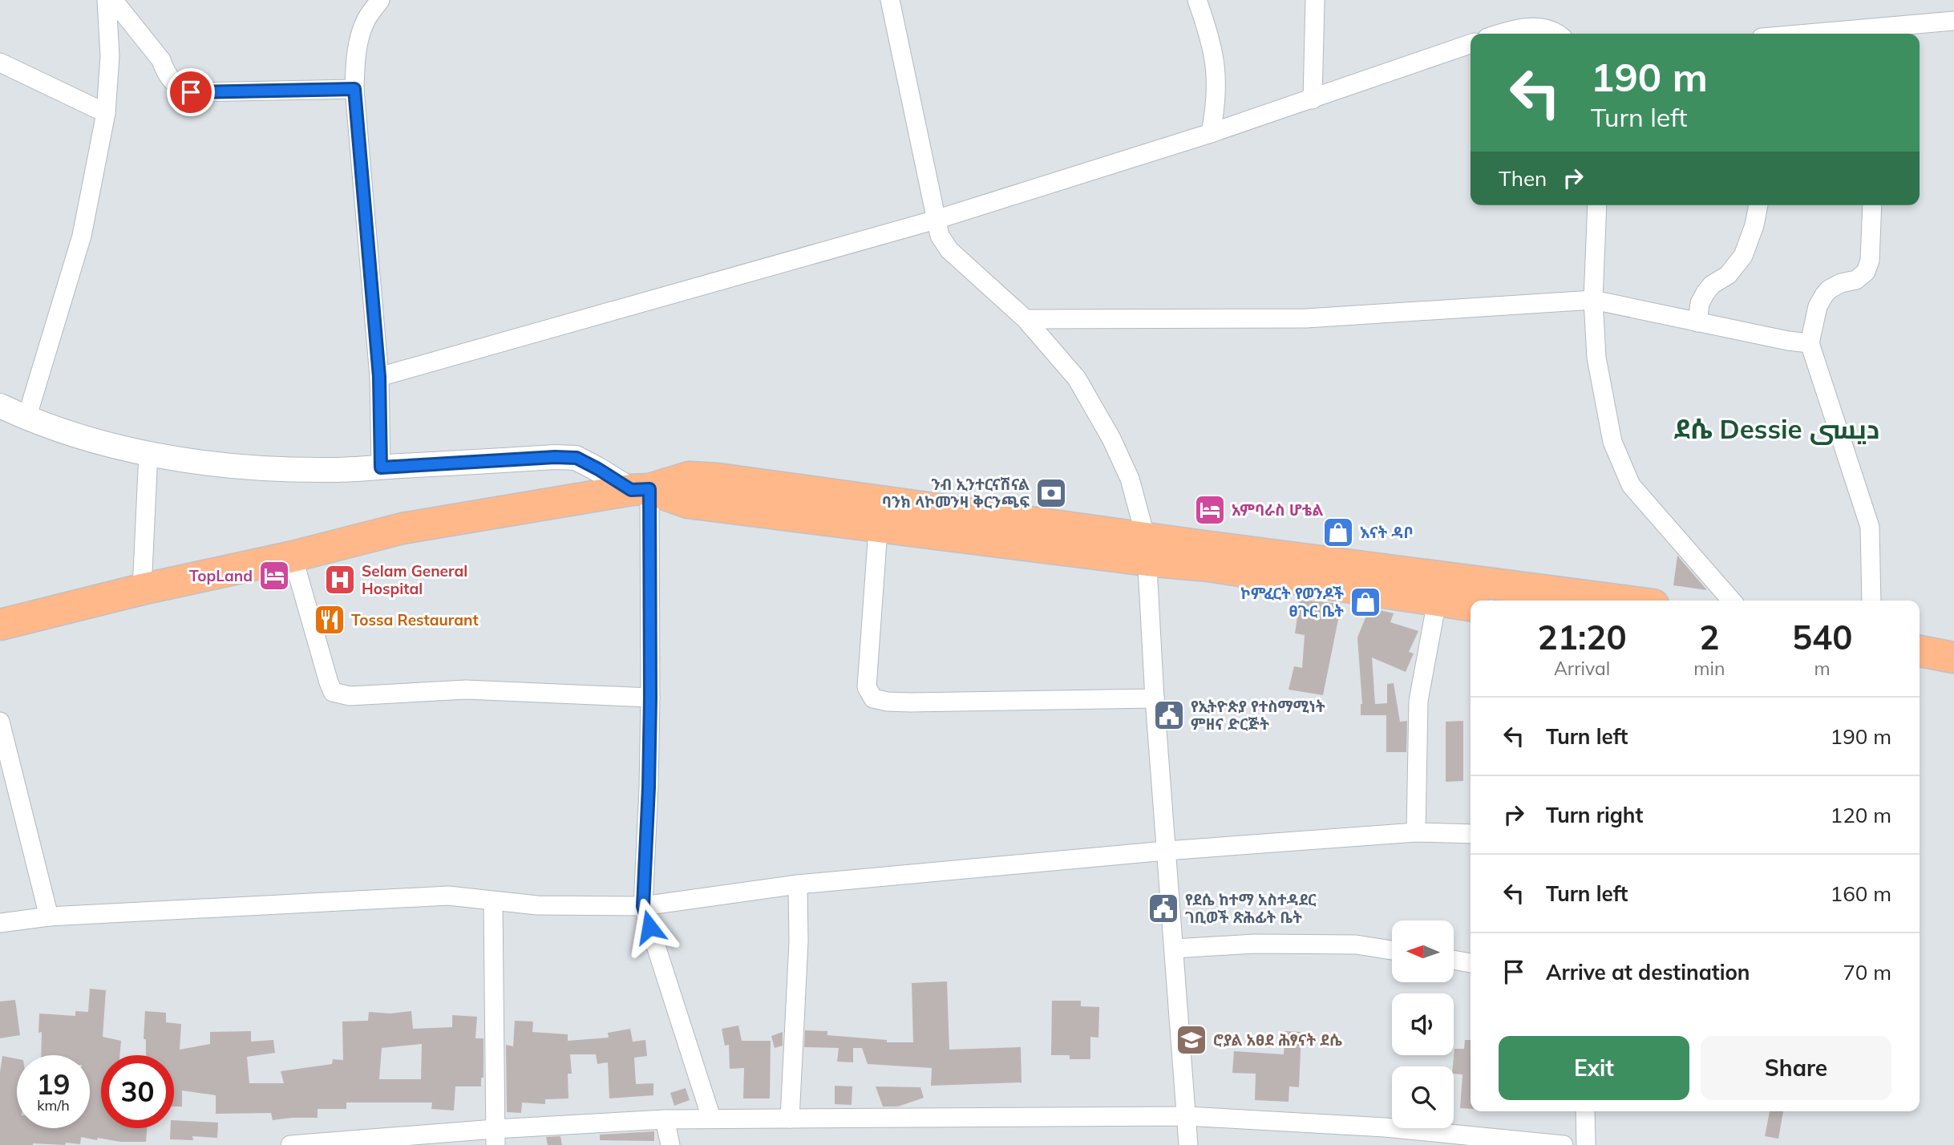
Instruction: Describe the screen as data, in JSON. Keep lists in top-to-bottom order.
{
  "districts": ["ደሴ Dessie ديسى"],
  "places": {
    "bank": ["ንብ ኢንተርናሽናል ባንክ ላኮመንዛ ቅርንጫፍ"],
    "hotel": ["አምባራስ ሆቴል", "TopLand"],
    "shop": ["እናት ዳቦ", "ኮምፈርት የወንዶች ፀጉር ቤት"],
    "hospital": ["Selam General Hospital"],
    "restaurant": ["Tossa Restaurant"],
    "public building": ["የኢትዮጵያ የተስማሚነት ምዘና ድርጅት", "የደሴ ከተማ አስተዳደር ገቢወች ጽሕፊት ቤት"],
    "school or university": ["ሮያል አፀደ ሕፃናት ደሴ"]
  },
  "north": "left",
  "page": {
    "turn": ["190 m", "Turn left"],
    "then": "Then",
    "eta": [
      "21:20",
      "Arrival",
      "2",
      "min",
      "540",
      "m"
    ],
    "list": [
      {
        "name": "Turn left",
        "value": "190 m"
      },
      {
        "name": "Turn right",
        "value": "120 m"
      },
      {
        "name": "Turn left",
        "value": "160 m"
      },
      {
        "name": "Arrive at destination",
        "value": "70 m"
      }
    ],
    "buttons": ["Exit", "Share"],
    "speed": "19 km/h",
    "limit": "30"
  }
}
